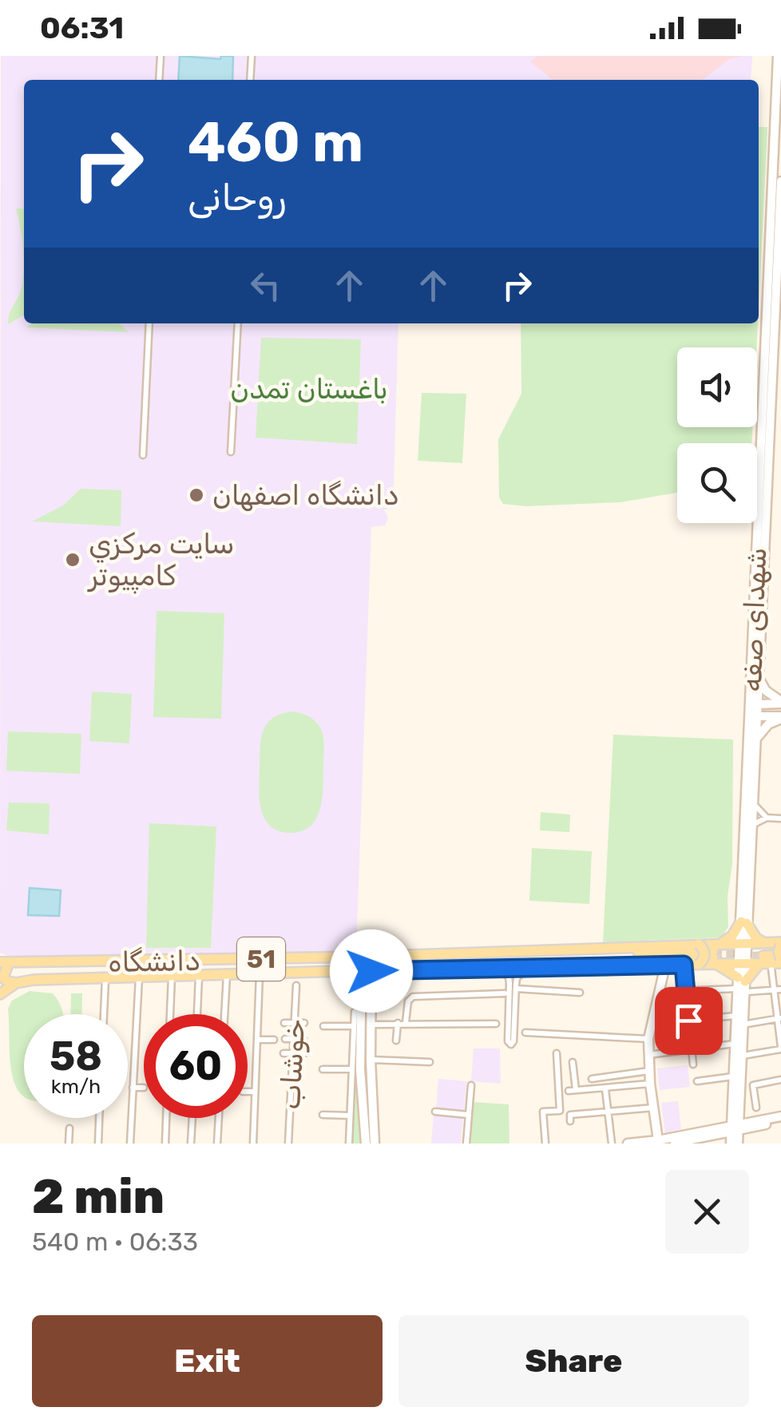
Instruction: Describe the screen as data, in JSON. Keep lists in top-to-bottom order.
{
  "streets": {
    "main road": ["شهدای صفه", "51", "دانشگاه"],
    "street": ["خوشاب"]
  },
  "crossings": [
    ["شهدای صفه", "دانشگاه"],
    ["51", "دانشگاه"]
  ],
  "parks": ["باغستان تمدن"],
  "places": ["دانشگاه اصفهان", "سايت مرکزي کامپيوتر"],
  "page": {
    "status": "06:31",
    "turn": ["460 m", "روحانی"],
    "speed": "58 km/h",
    "limit": "60",
    "heading": ["2 min", "540 m · 06:33"],
    "buttons": ["Exit", "Share"]
  }
}
